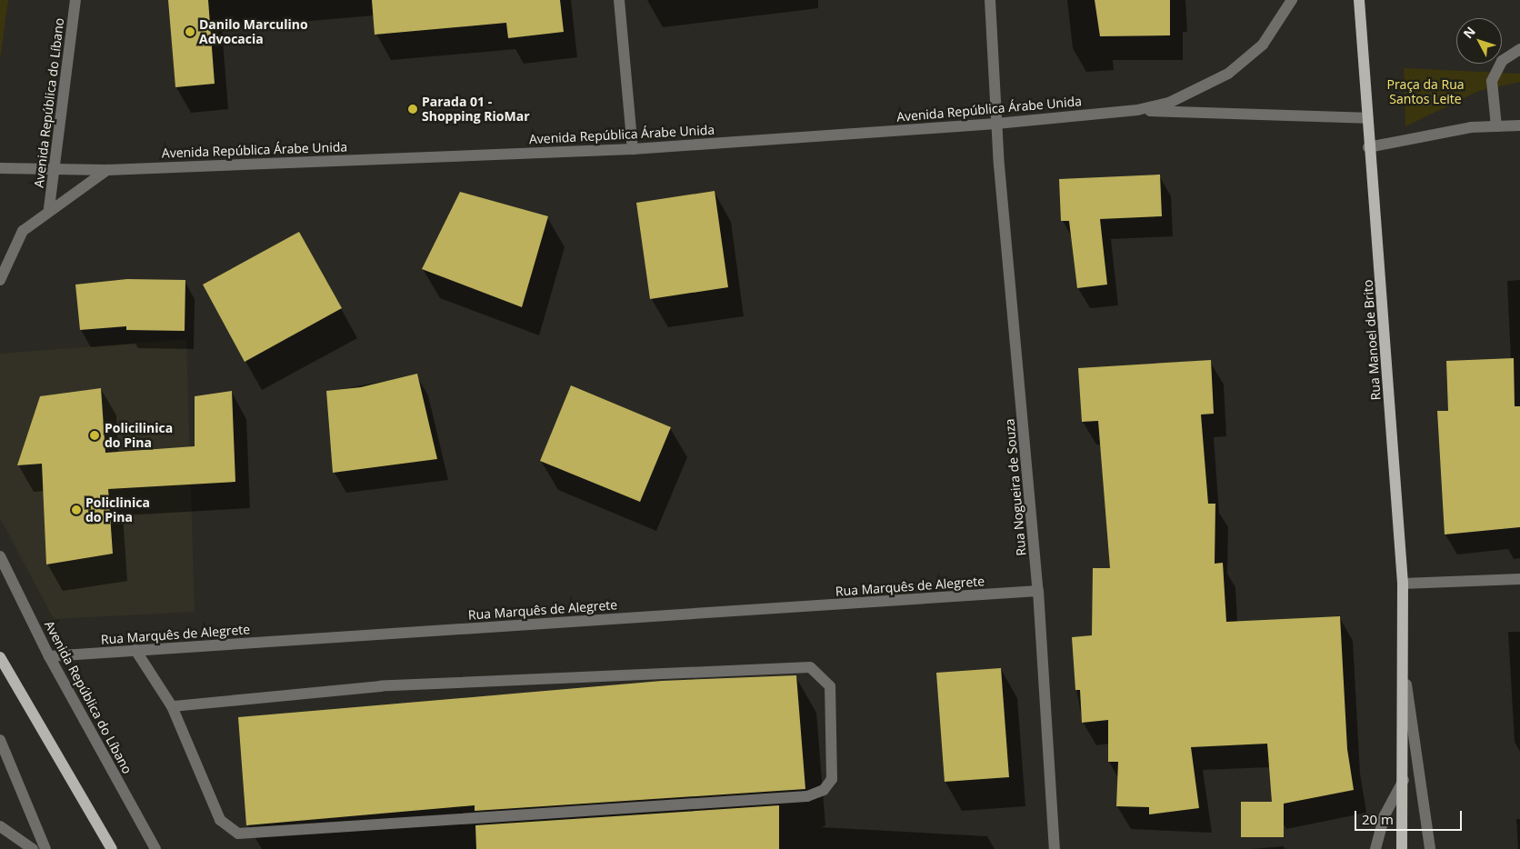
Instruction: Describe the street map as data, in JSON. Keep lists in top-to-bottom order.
{
  "streets": {
    "main road": ["Rua Manoel de Brito"],
    "street": [
      "Avenida República do Líbano",
      "Avenida República Árabe Unida",
      "Rua Nogueira de Souza",
      "Rua Marquês de Alegrete"
    ]
  },
  "crossings": [
    ["Avenida República do Líbano", "Avenida República Árabe Unida"],
    ["Avenida República do Líbano", "Rua Marquês de Alegrete"],
    ["Avenida República Árabe Unida", "Rua Manoel de Brito"],
    ["Avenida República Árabe Unida", "Rua Nogueira de Souza"],
    ["Rua Nogueira de Souza", "Rua Marquês de Alegrete"]
  ],
  "parks": ["Praça da Rua Santos Leite"],
  "places": [
    "Danilo Marculino Advocacia",
    "Parada 01 - Shopping RioMar",
    "Policilinica do Pina",
    "Policlinica do Pina"
  ],
  "scale_bar": "20 m",
  "north": "top left"
}
